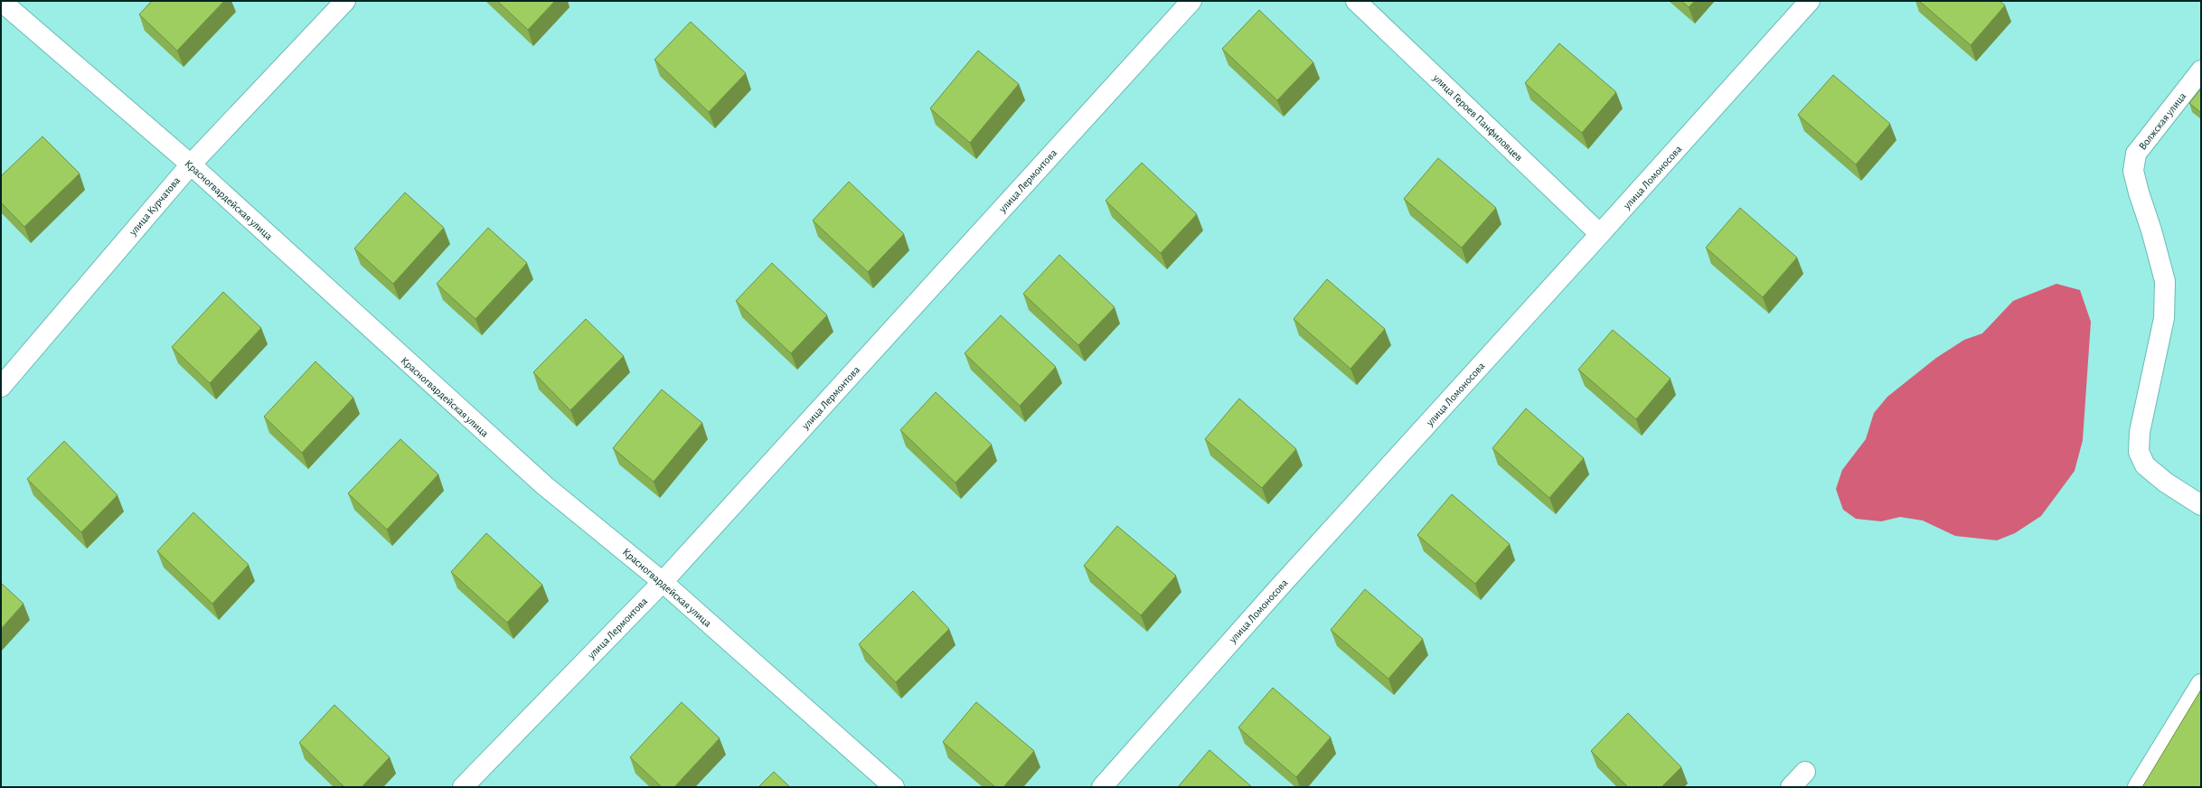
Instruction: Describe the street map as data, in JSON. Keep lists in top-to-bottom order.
{
  "streets": {
    "street": [
      "улица Героев Панфиловцев",
      "Волжская улица",
      "улица Ломоносова",
      "улица Лермонтова",
      "Красногвардейская улица",
      "улица Курчатова"
    ]
  },
  "crossings": [
    ["улица Героев Панфиловцев", "улица Ломоносова"],
    ["улица Лермонтова", "Красногвардейская улица"],
    ["Красногвардейская улица", "улица Курчатова"]
  ]
}
